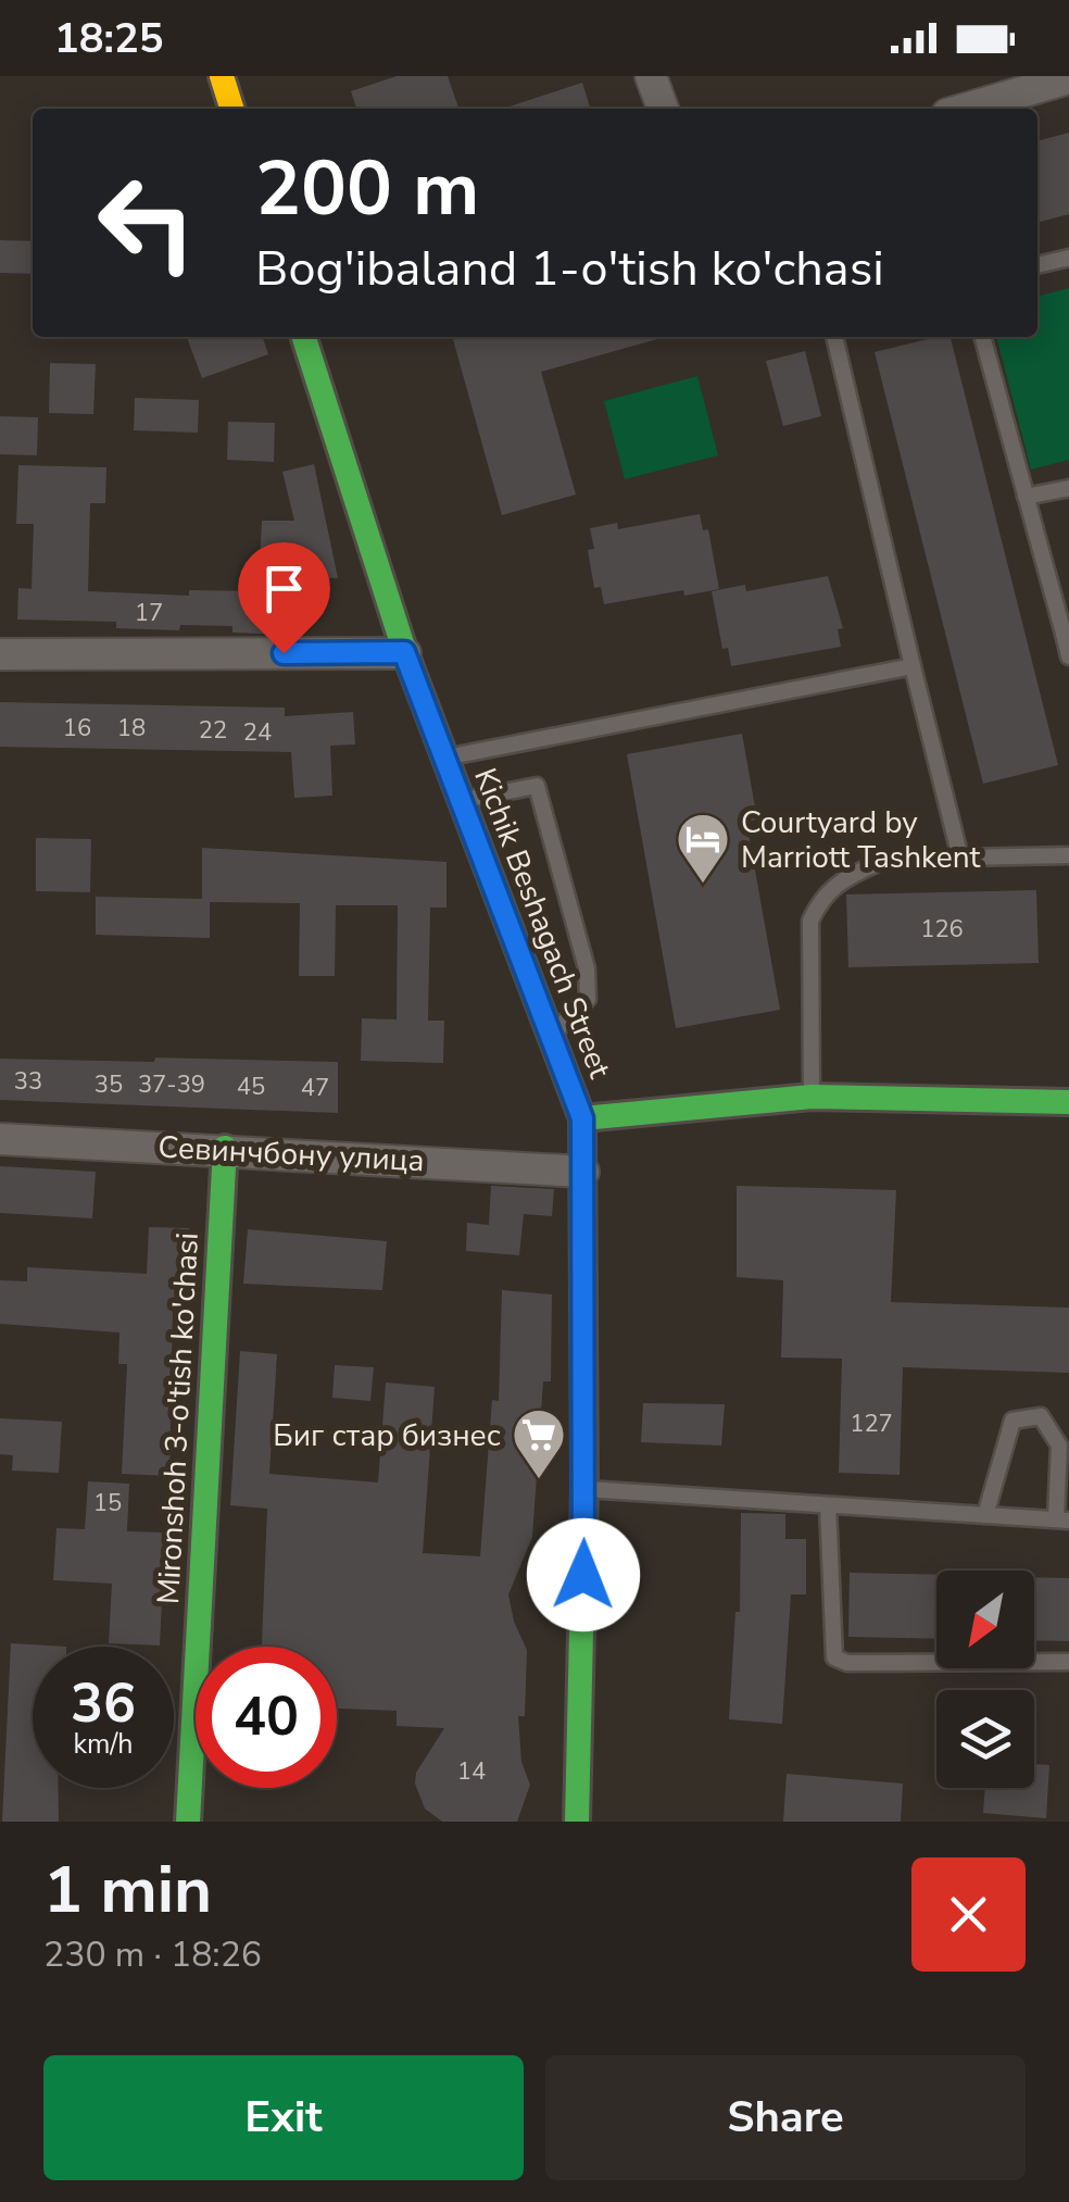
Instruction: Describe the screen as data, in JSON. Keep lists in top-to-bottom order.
{
  "streets": {
    "street": ["Kichik Beshagach Street", "Севинчбону улица", "Mironshoh 3-o'tish ko'chasi"]
  },
  "crossings": [
    ["Kichik Beshagach Street", "Севинчбону улица"],
    ["Севинчбону улица", "Mironshoh 3-o'tish ko'chasi"]
  ],
  "places": {
    "hotel": ["Courtyard by Marriott Tashkent"],
    "supermarket": ["Биг стар бизнес"]
  },
  "house_numbers": [
    "17",
    "16",
    "18",
    "22",
    "24",
    "126",
    "33",
    "35",
    "37-39",
    "45",
    "47",
    "127",
    "15",
    "14"
  ],
  "north": "bottom left",
  "page": {
    "status": "18:25",
    "turn": ["200 m", "Bog'ibaland 1-o'tish ko'chasi"],
    "speed": "36 km/h",
    "limit": "40",
    "heading": ["1 min", "230 m · 18:26"],
    "buttons": ["Exit", "Share"]
  }
}
